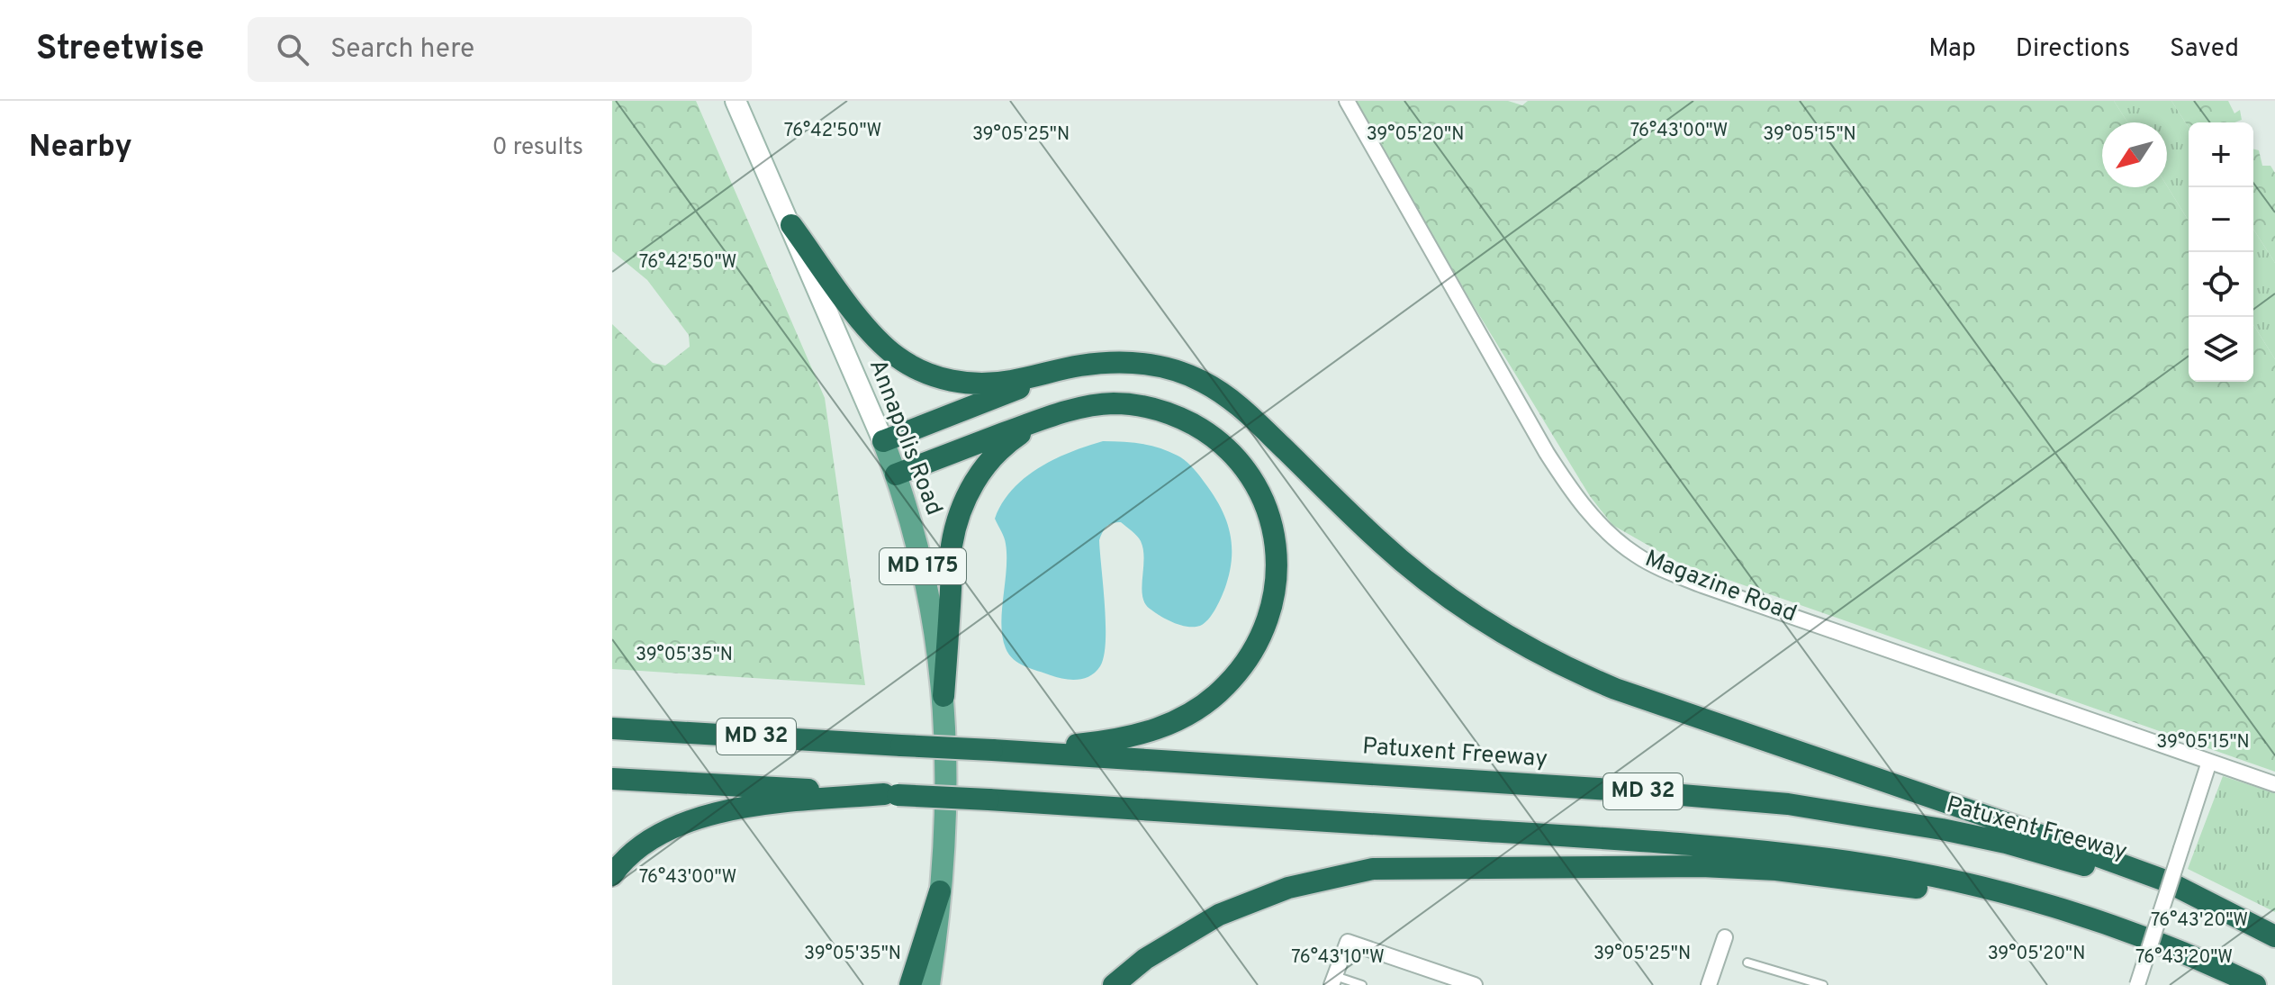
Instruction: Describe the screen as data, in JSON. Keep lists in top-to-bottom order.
{
  "streets": {
    "highway": ["MD 32", "Patuxent Freeway"],
    "main road": ["Annapolis Road", "MD 175"],
    "street": ["Magazine Road"]
  },
  "north": "bottom left",
  "page": {
    "header": "Streetwise",
    "search": "Search here",
    "nav": ["Map", "Directions", "Saved"],
    "heading": ["Nearby", "0 results"],
    "map_buttons": ["+", "−"]
  },
  "coordinates": [
    "76°42'50\"W",
    "76°43'00\"W",
    "39°05'25\"N",
    "39°05'20\"N",
    "39°05'15\"N",
    "39°05'35\"N",
    "76°43'20\"W",
    "76°43'10\"W"
  ]
}
